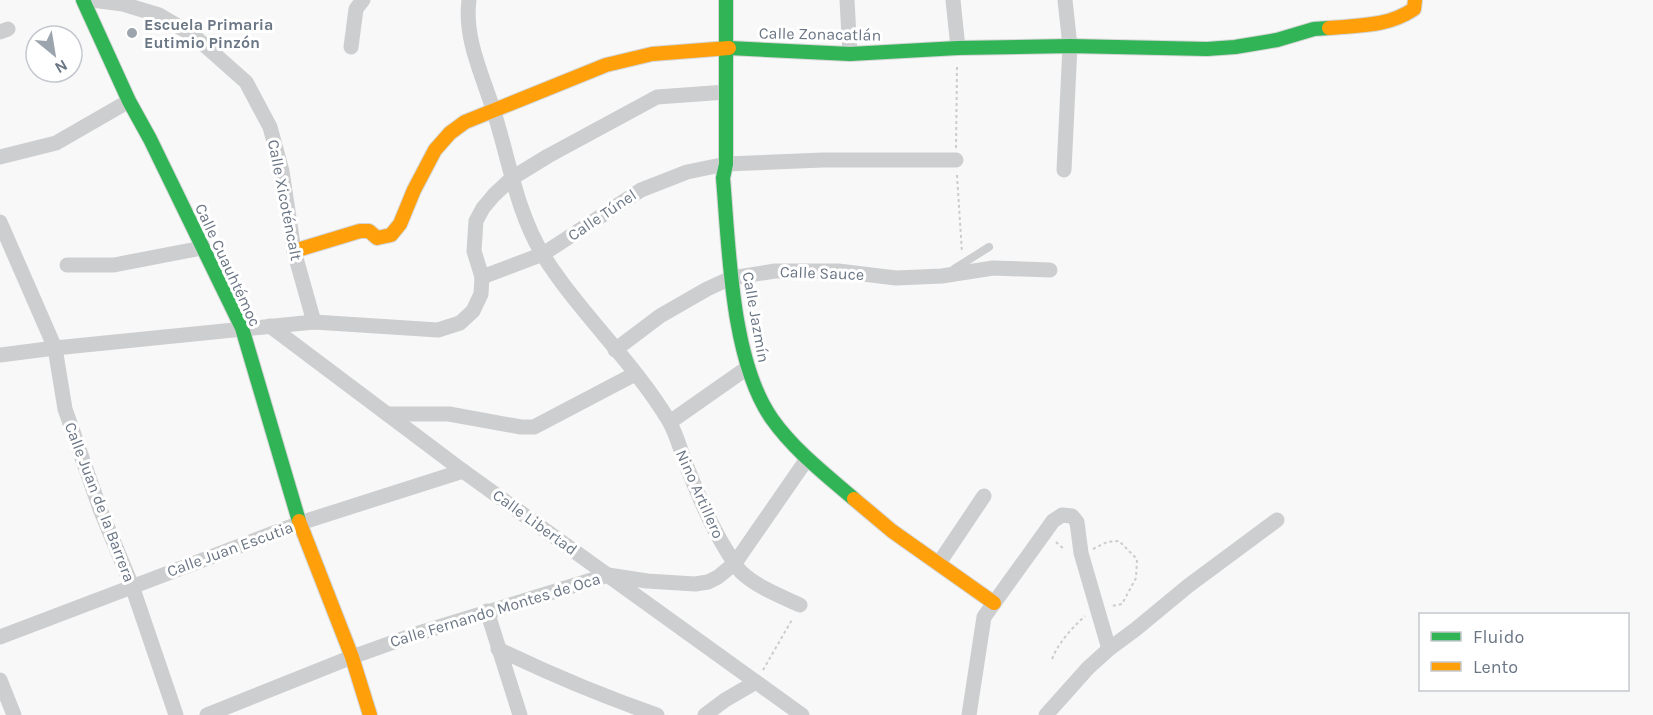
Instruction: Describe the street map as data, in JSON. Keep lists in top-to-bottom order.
{
  "streets": {
    "street": [
      "Calle Zonacatlán",
      "Calle Xicoténcalt",
      "Calle Túnel",
      "Calle Cuauhtémoc",
      "Calle Sauce",
      "Calle Jazmín",
      "Nino Artillero",
      "Calle Juan de la Barrera",
      "Calle Libertad",
      "Calle Juan Escutia",
      "Calle Fernando Montes de Oca"
    ]
  },
  "crossings": [
    ["Calle Zonacatlán", "Calle Xicoténcalt"],
    ["Calle Zonacatlán", "Calle Jazmín"],
    ["Calle Zonacatlán", "Nino Artillero"],
    ["Calle Túnel", "Calle Jazmín"],
    ["Calle Túnel", "Nino Artillero"],
    ["Calle Cuauhtémoc", "Calle Juan Escutia"],
    ["Calle Cuauhtémoc", "Calle Fernando Montes de Oca"],
    ["Calle Sauce", "Calle Jazmín"],
    ["Calle Sauce", "Nino Artillero"],
    ["Calle Jazmín", "Calle Fernando Montes de Oca"],
    ["Nino Artillero", "Calle Fernando Montes de Oca"],
    ["Calle Juan de la Barrera", "Calle Juan Escutia"],
    ["Calle Libertad", "Calle Juan Escutia"],
    ["Calle Libertad", "Calle Fernando Montes de Oca"]
  ],
  "places": ["Escuela Primaria Eutimio Pinzón"],
  "legend": ["Fluido", "Lento"],
  "north": "bottom right"
}
